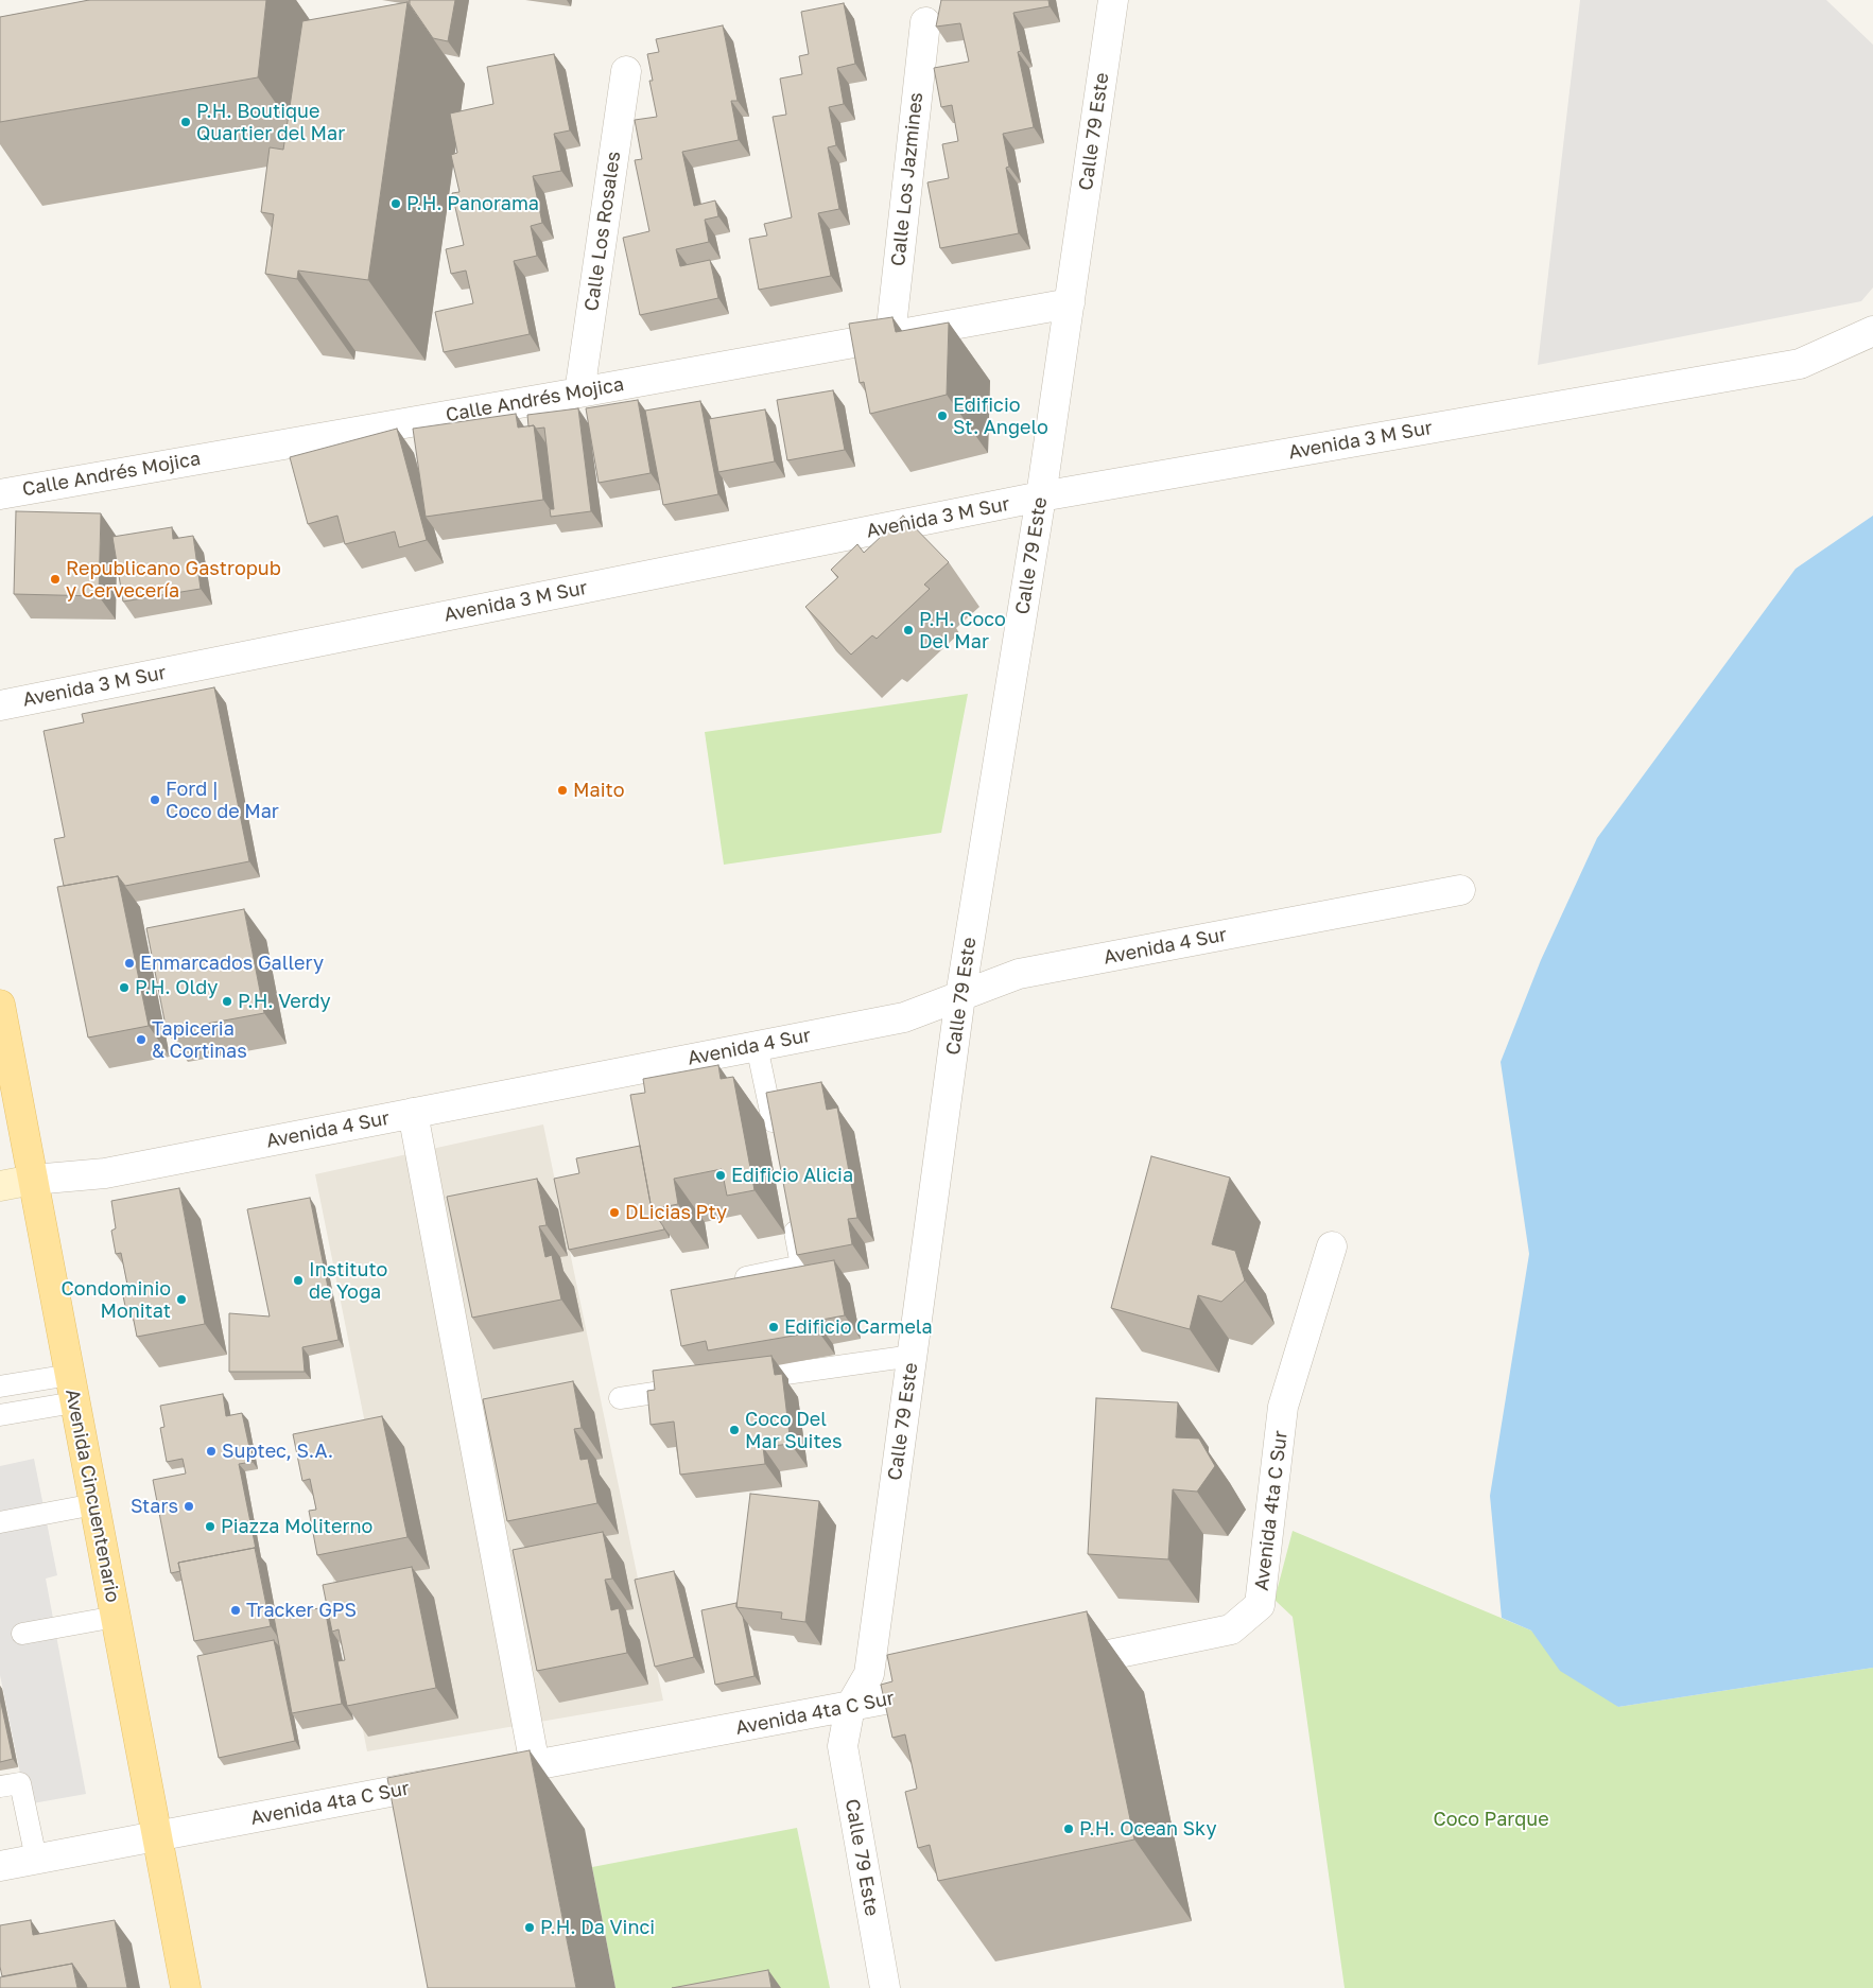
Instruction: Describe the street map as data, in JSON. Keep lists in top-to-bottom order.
{
  "streets": {
    "main road": ["Avenida Cincuentenario"],
    "street": [
      "Calle 79 Este",
      "Calle Los Jazmines",
      "Calle Los Rosales",
      "Calle Andrés Mojica",
      "Avenida 3 M Sur",
      "Avenida 4 Sur",
      "Avenida 4ta C Sur"
    ]
  },
  "crossings": [
    ["Calle 79 Este", "Calle Andrés Mojica"],
    ["Calle 79 Este", "Avenida 3 M Sur"],
    ["Calle 79 Este", "Avenida 4 Sur"],
    ["Calle 79 Este", "Avenida 4ta C Sur"],
    ["Calle Los Jazmines", "Calle Andrés Mojica"],
    ["Calle Los Rosales", "Calle Andrés Mojica"],
    ["Avenida 4 Sur", "Avenida Cincuentenario"],
    ["Avenida Cincuentenario", "Avenida 4ta C Sur"]
  ],
  "parks": ["Coco Parque"],
  "places": [
    "P.H. Boutique Quartier del Mar",
    "P.H. Panorama",
    "Edificio St. Angelo",
    "Republicano Gastropub y Cervecería",
    "P.H. Coco Del Mar",
    "Maito",
    "Ford | Coco de Mar",
    "Enmarcados Gallery",
    "P.H. Oldy",
    "P.H. Verdy",
    "Tapiceria & Cortinas",
    "Edificio Alicia",
    "DLicias Pty",
    "Instituto de Yoga",
    "Condominio Monitat",
    "Edificio Carmela",
    "Coco Del Mar Suites",
    "Suptec, S.A.",
    "Stars",
    "Piazza Moliterno",
    "Tracker GPS",
    "P.H. Ocean Sky",
    "P.H. Da Vinci"
  ]
}
